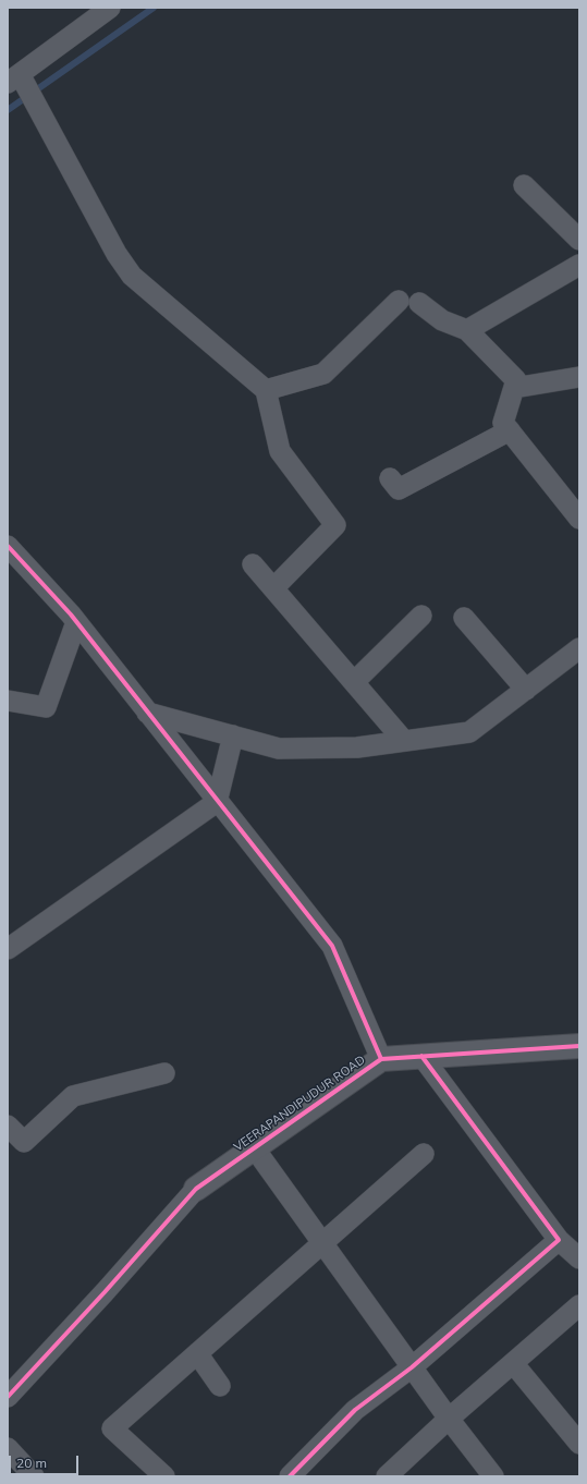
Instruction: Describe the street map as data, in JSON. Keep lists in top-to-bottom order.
{
  "streets": {
    "street": ["VEERAPANDIPUDUR ROAD"]
  },
  "scale_bar": "20 m"
}
